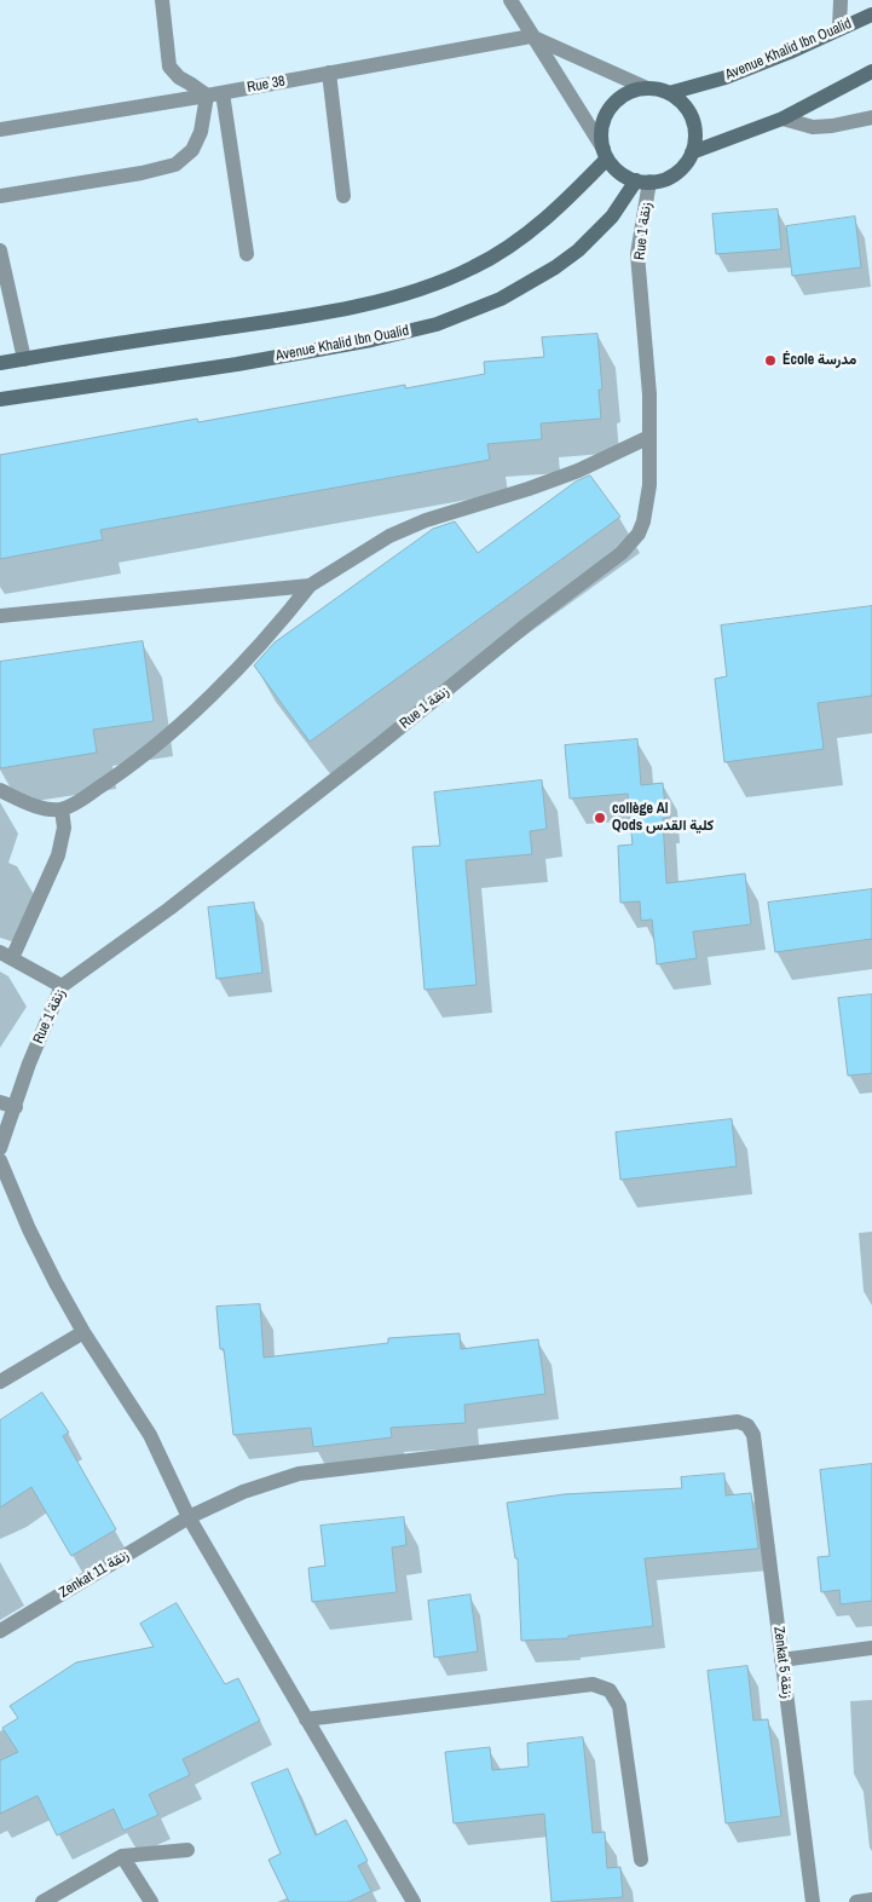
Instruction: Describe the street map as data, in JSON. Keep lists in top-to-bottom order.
{
  "streets": {
    "main road": ["Avenue Khalid Ibn Oualid"],
    "street": [
      "Rue 38",
      "Rue 1 زنقة",
      "Zenkat 11 زنقة",
      "Zenkat 5 زنقة"
    ]
  },
  "crossings": [
    ["Avenue Khalid Ibn Oualid", "Rue 1 زنقة"],
    ["Zenkat 11 زنقة", "Zenkat 5 زنقة"]
  ],
  "places": ["École مدرسة", "collège Al Qods كلية القدس"]
}
